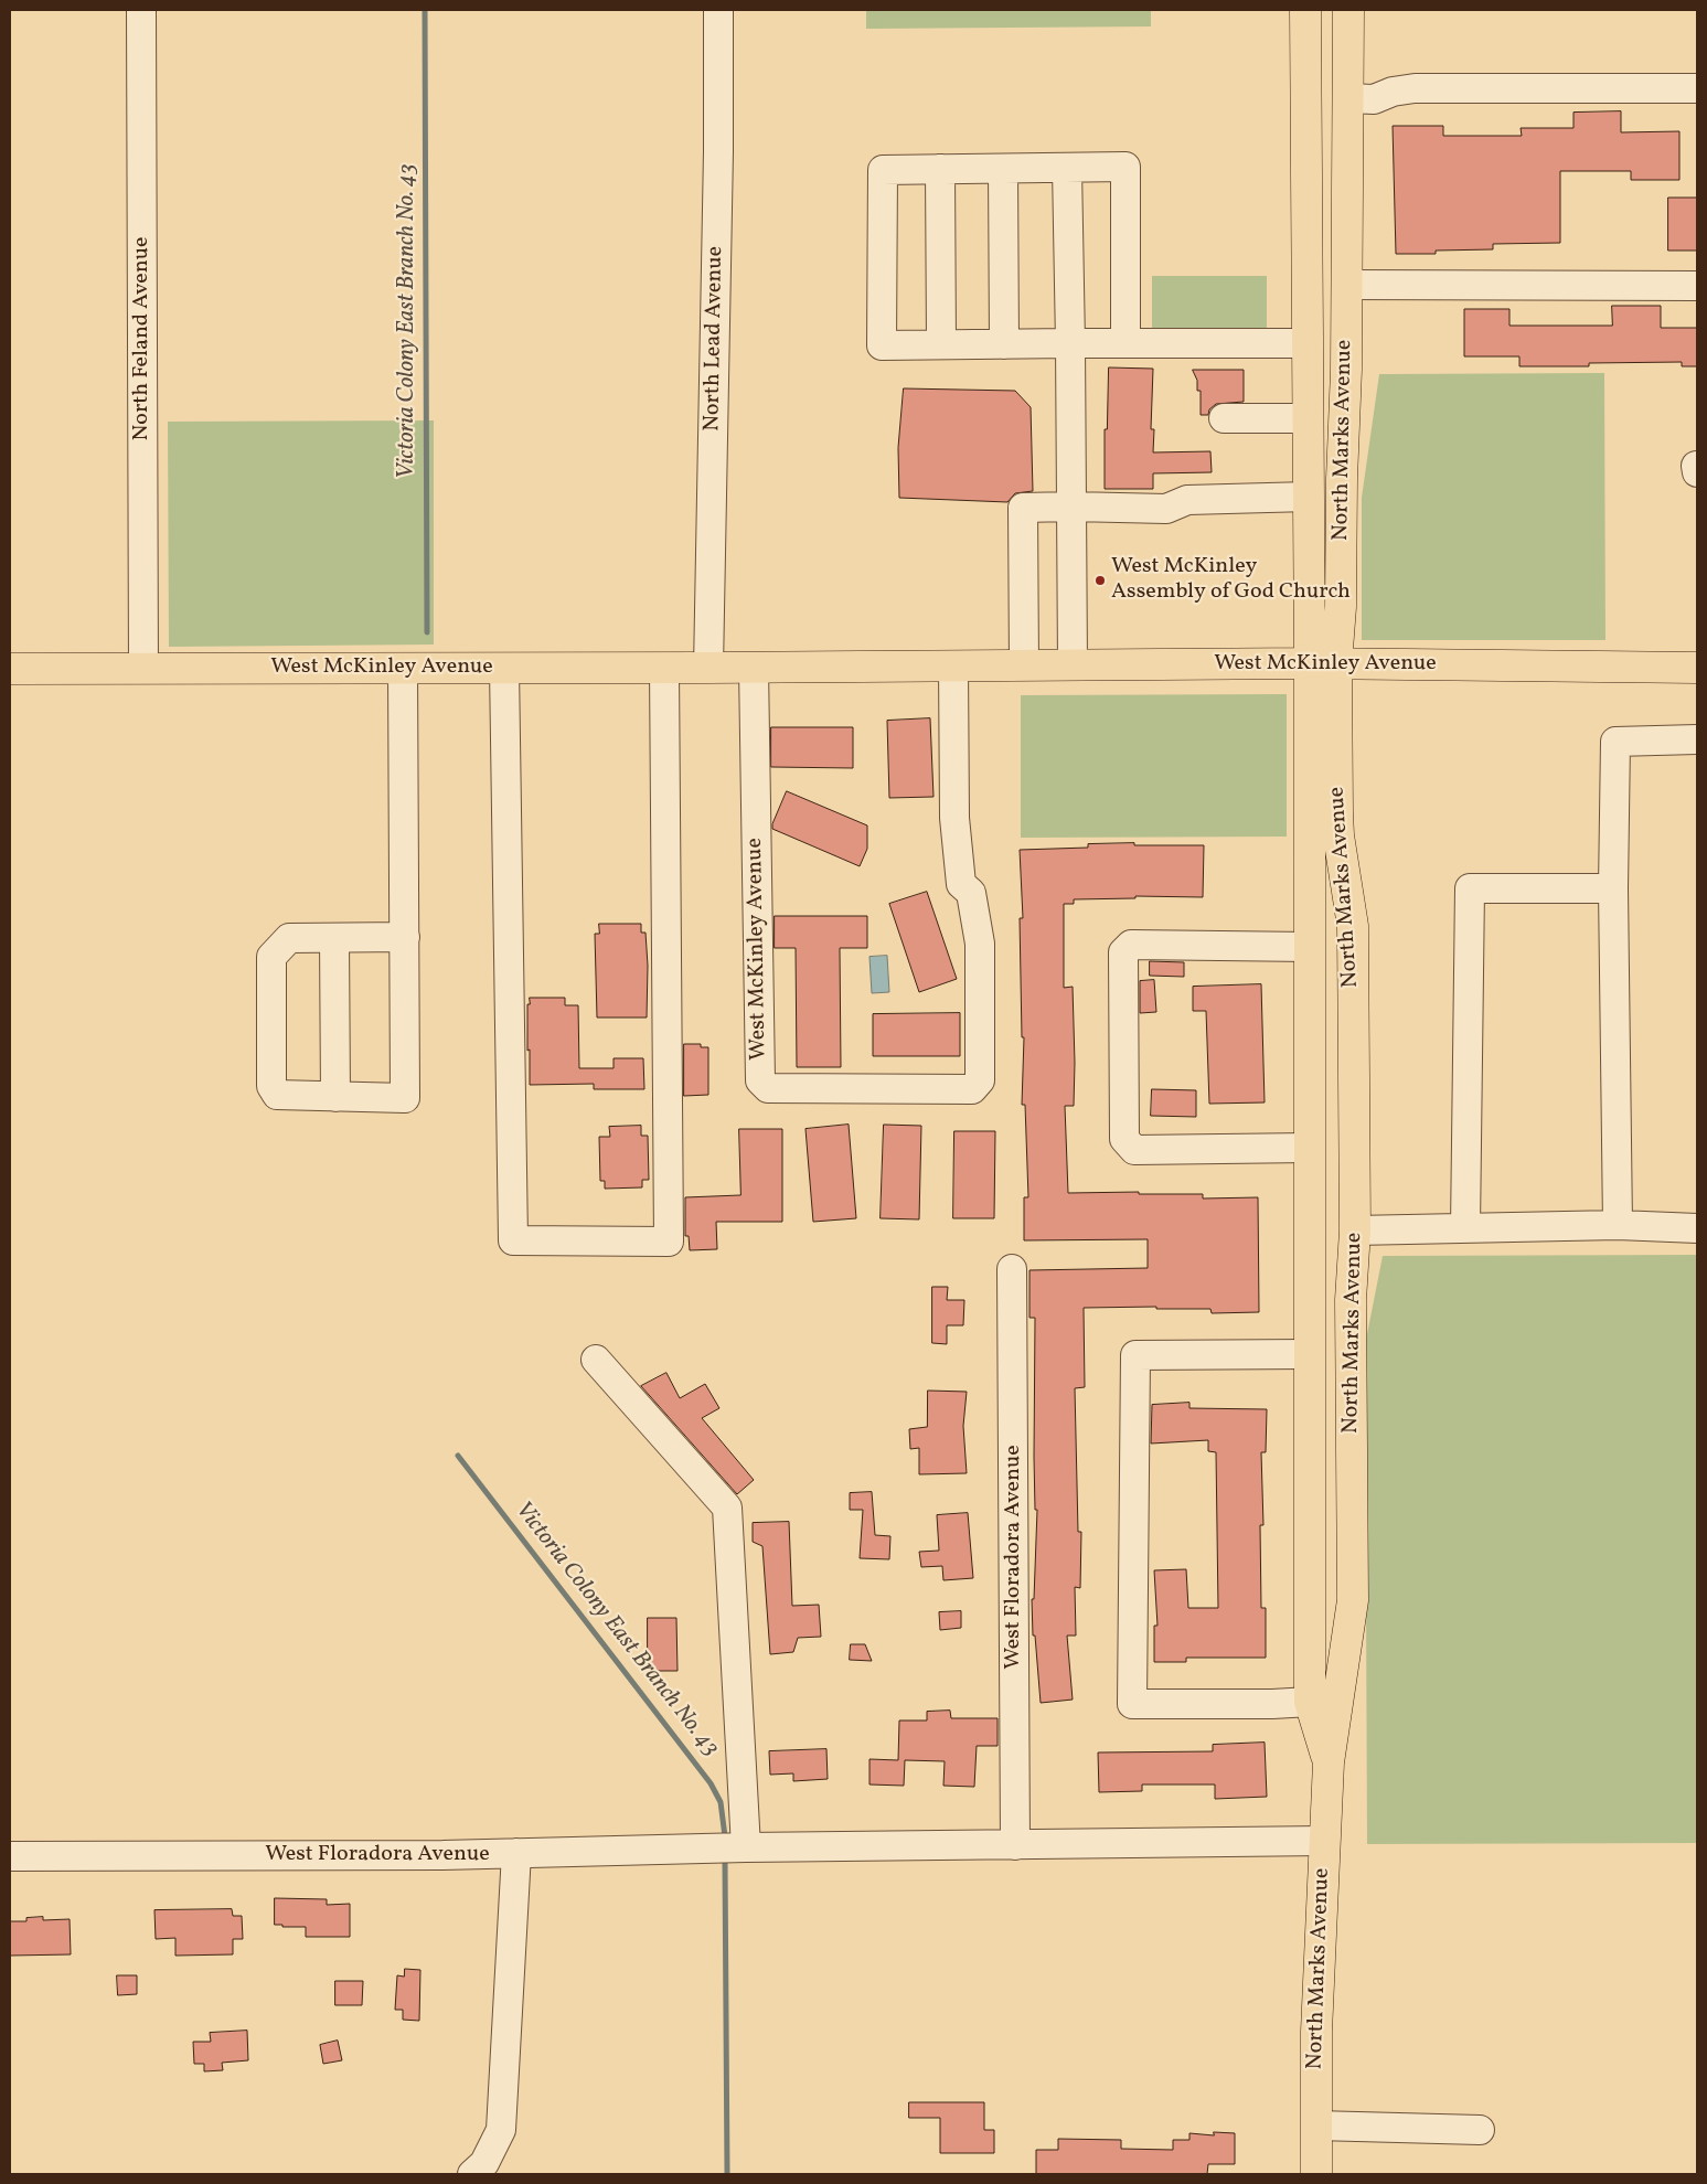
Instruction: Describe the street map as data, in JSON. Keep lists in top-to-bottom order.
{
  "streets": {
    "main road": ["North Marks Avenue", "West McKinley Avenue"],
    "street": ["North Feland Avenue", "North Lead Avenue", "West Floradora Avenue"]
  },
  "crossings": [
    ["North Feland Avenue", "West McKinley Avenue"],
    ["North Lead Avenue", "West McKinley Avenue"],
    ["North Marks Avenue", "West McKinley Avenue"],
    ["North Marks Avenue", "West Floradora Avenue"]
  ],
  "water": ["Victoria Colony East Branch No. 43"],
  "places": ["West McKinley Assembly of God Church"]
}
